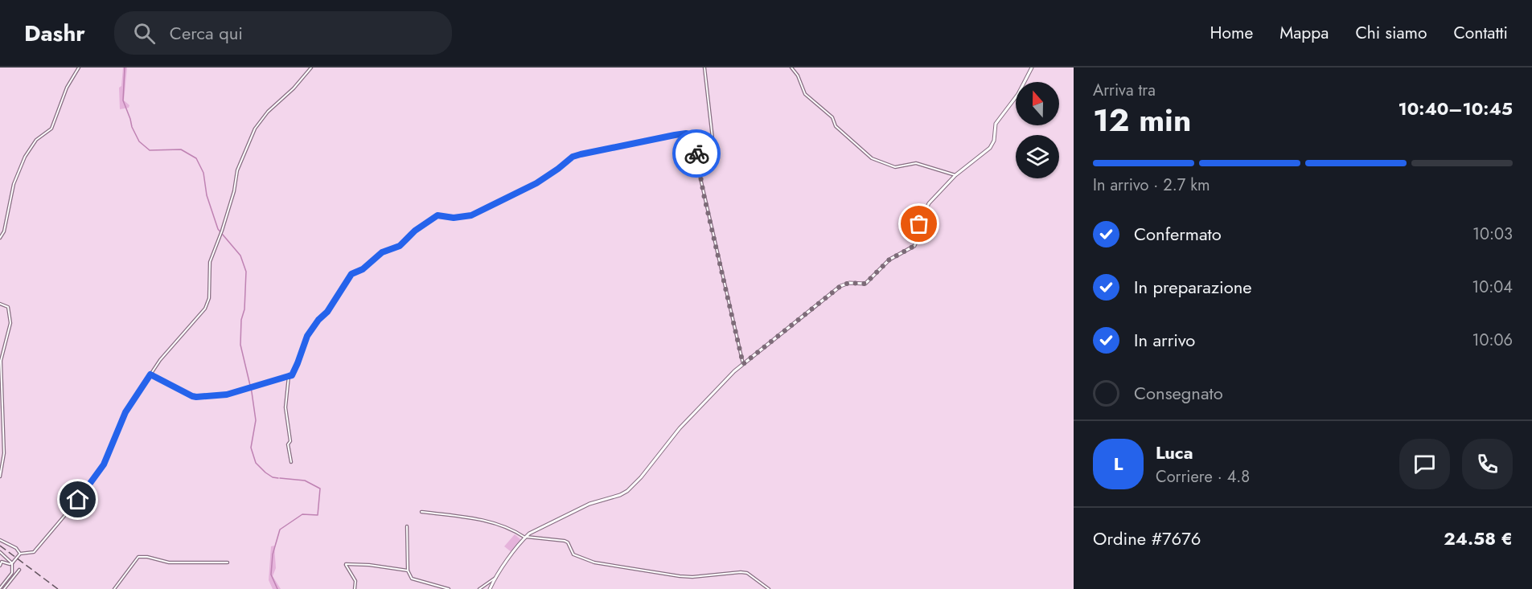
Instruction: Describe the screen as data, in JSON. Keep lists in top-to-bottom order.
{
  "north": "top",
  "page": {
    "header": "Dashr",
    "search": "Cerca qui",
    "nav": [
      "Home",
      "Mappa",
      "Chi siamo",
      "Contatti"
    ],
    "heading": ["12 min", "Arriva tra", "10:40–10:45"],
    "panel": [
      "Luca",
      "Corriere · 4.8",
      "Ordine #7676",
      "24.58 €"
    ],
    "bar": "In arrivo · 2.7 km",
    "list": [
      ["Confermato", "10:03"],
      ["In preparazione", "10:04"],
      ["In arrivo", "10:06"],
      "Consegnato"
    ],
    "round": "L"
  }
}
